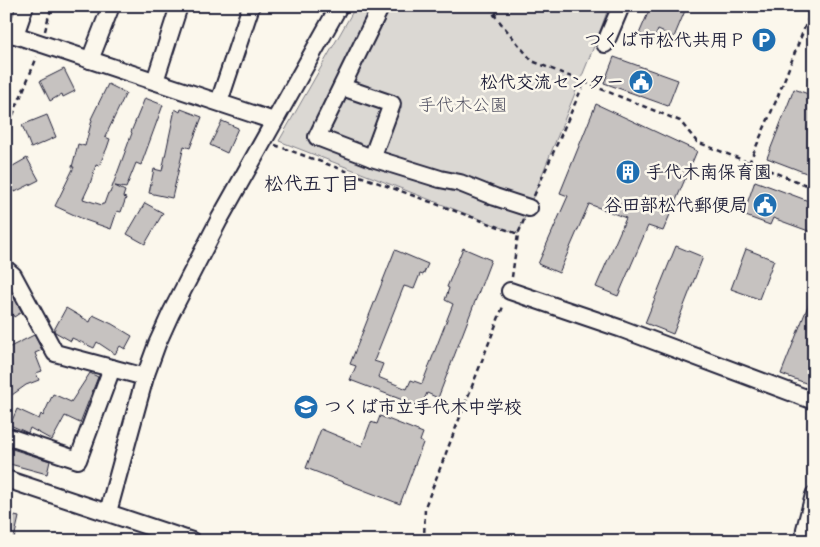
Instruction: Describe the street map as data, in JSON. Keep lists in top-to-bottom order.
{
  "districts": ["松代五丁目"],
  "parks": ["手代木公園"],
  "places": {
    "parking": ["つくば市松代共用Ｐ"],
    "public building": ["松代交流センター", "谷田部松代郵便局"],
    "building": ["手代木南保育園"],
    "school or university": ["つくば市立手代木中学校"]
  }
}
